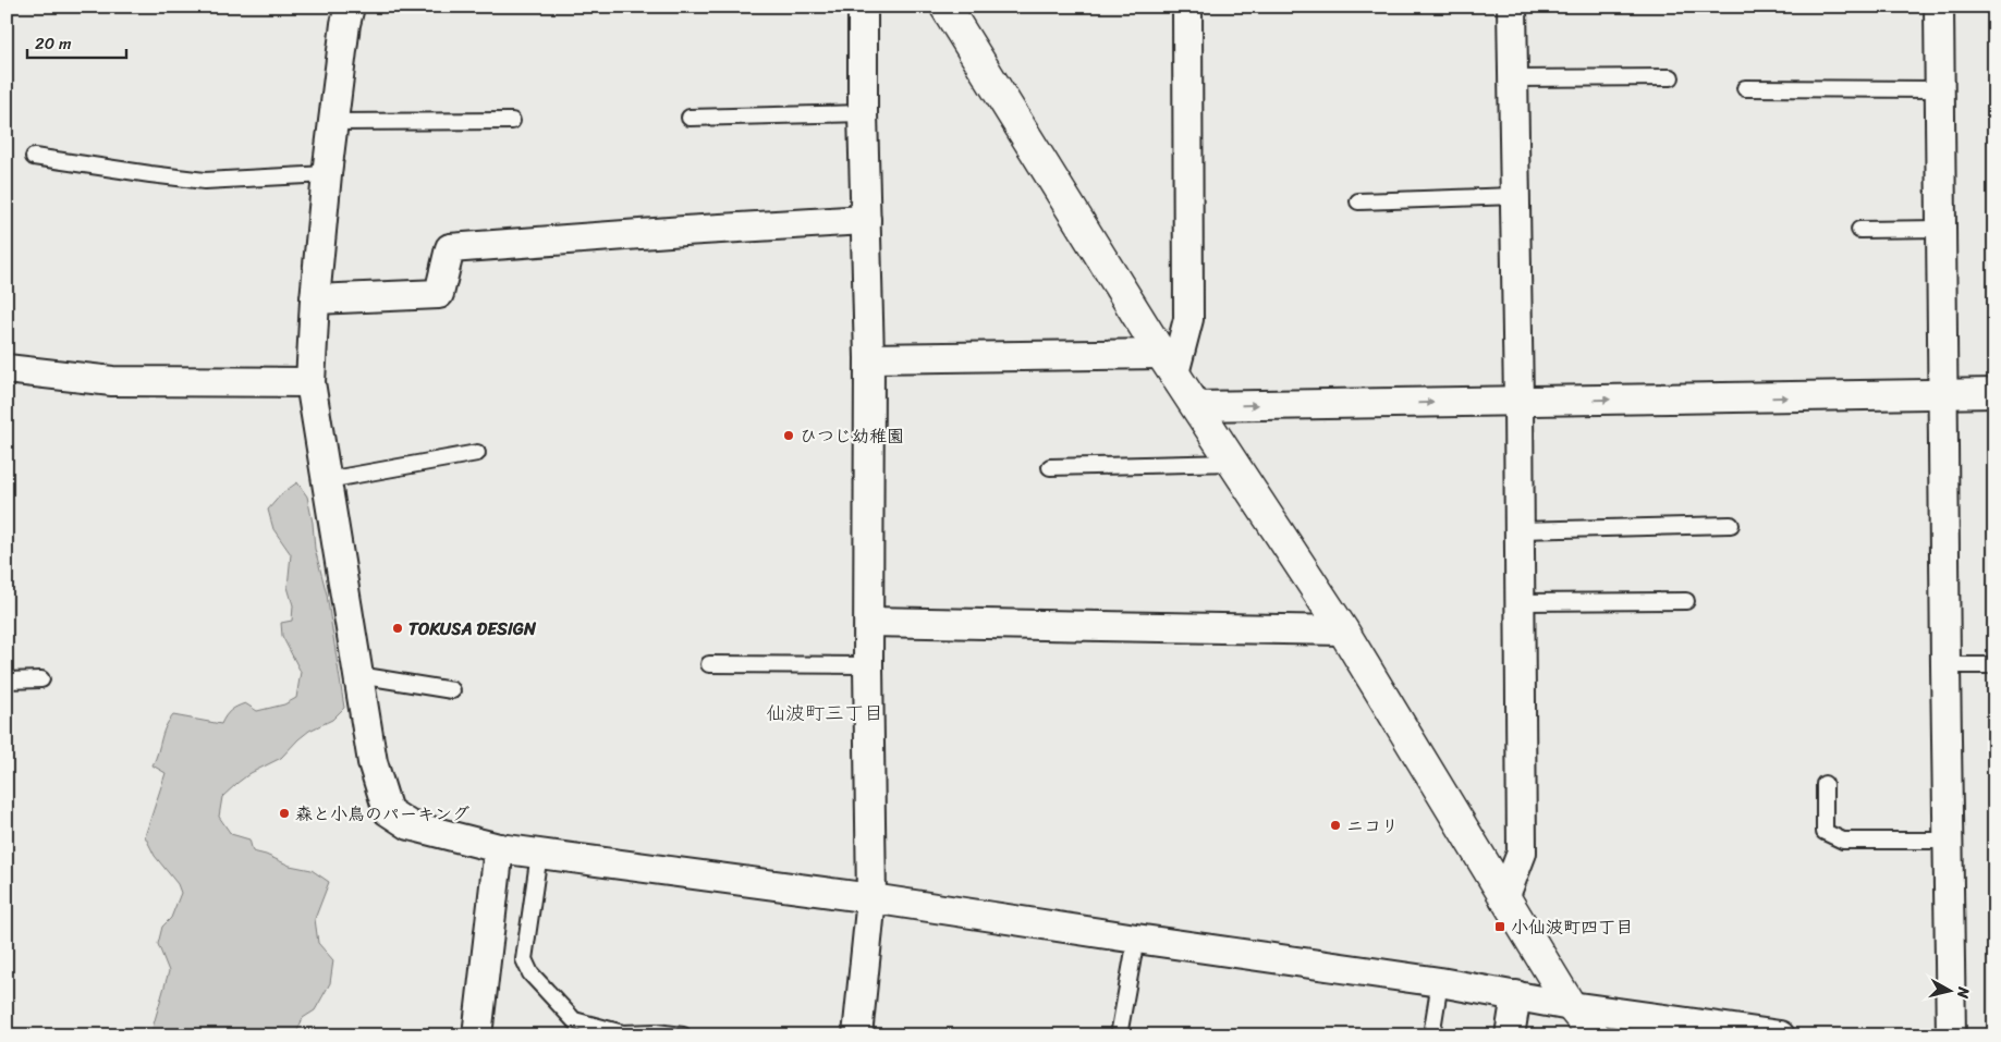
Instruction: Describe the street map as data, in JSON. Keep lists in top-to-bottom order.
{
  "districts": ["仙波町三丁目"],
  "places": {
    "other": [
      "ひつじ幼稚園",
      "TOKUSA DESIGN",
      "森と小鳥のパーキング",
      "ニコリ"
    ],
    "transit": ["小仙波町四丁目"]
  },
  "scale_bar": "20 m",
  "north": "right"
}
